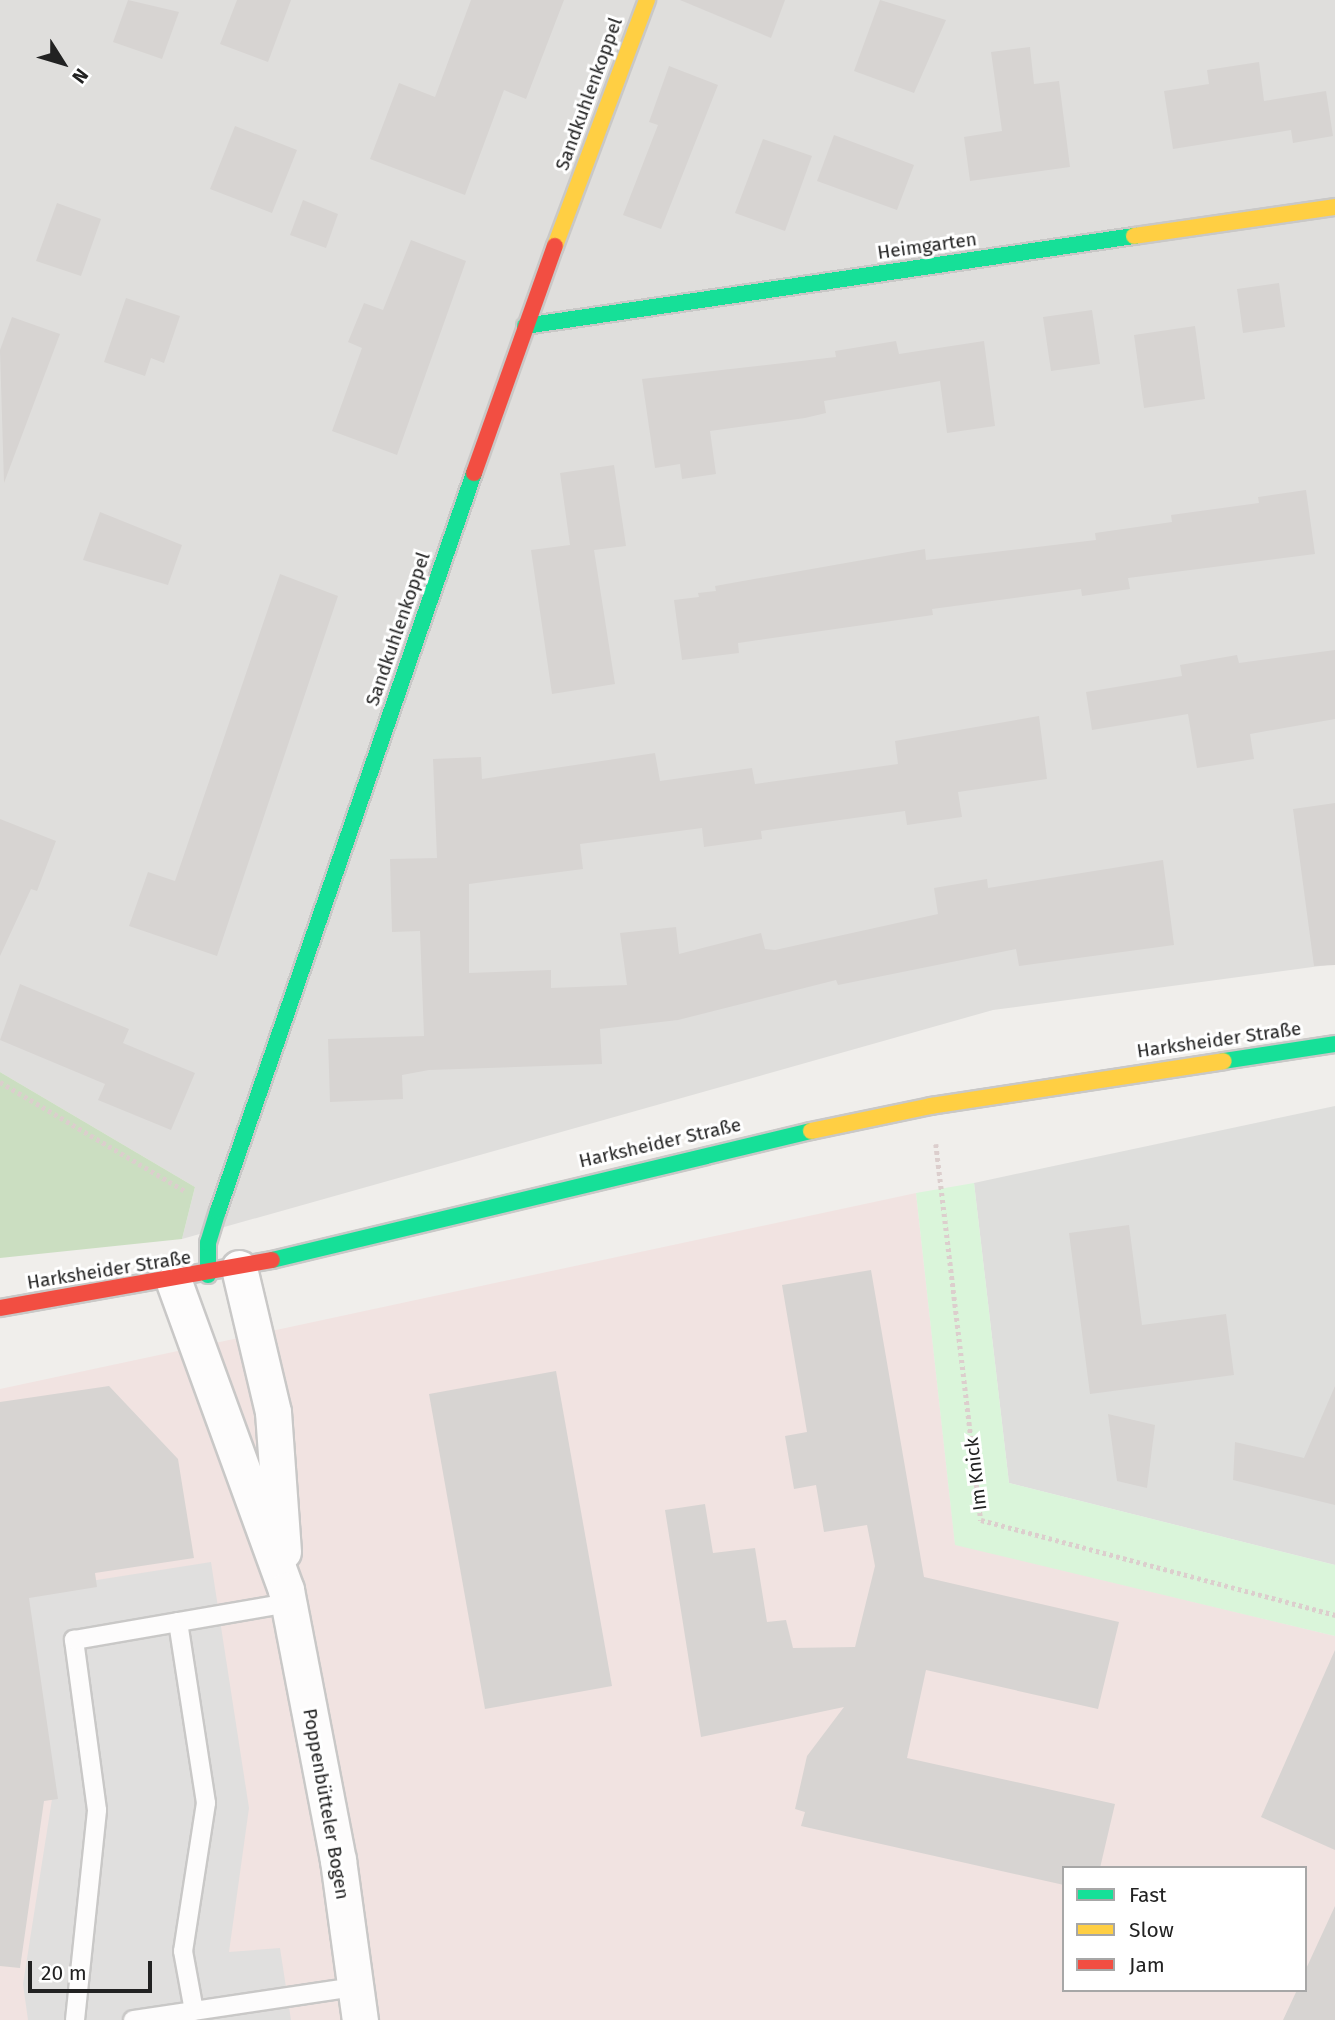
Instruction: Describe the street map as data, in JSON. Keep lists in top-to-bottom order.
{
  "streets": {
    "street": [
      "Sandkuhlenkoppel",
      "Heimgarten",
      "Harksheider Straße",
      "Poppenbütteler Bogen"
    ],
    "path": ["Im Knick"]
  },
  "crossings": [
    ["Sandkuhlenkoppel", "Heimgarten"],
    ["Sandkuhlenkoppel", "Harksheider Straße"],
    ["Sandkuhlenkoppel", "Poppenbütteler Bogen"],
    ["Harksheider Straße", "Im Knick"],
    ["Harksheider Straße", "Poppenbütteler Bogen"]
  ],
  "legend": ["Fast", "Slow", "Jam"],
  "scale_bar": "20 m",
  "north": "bottom right"
}
